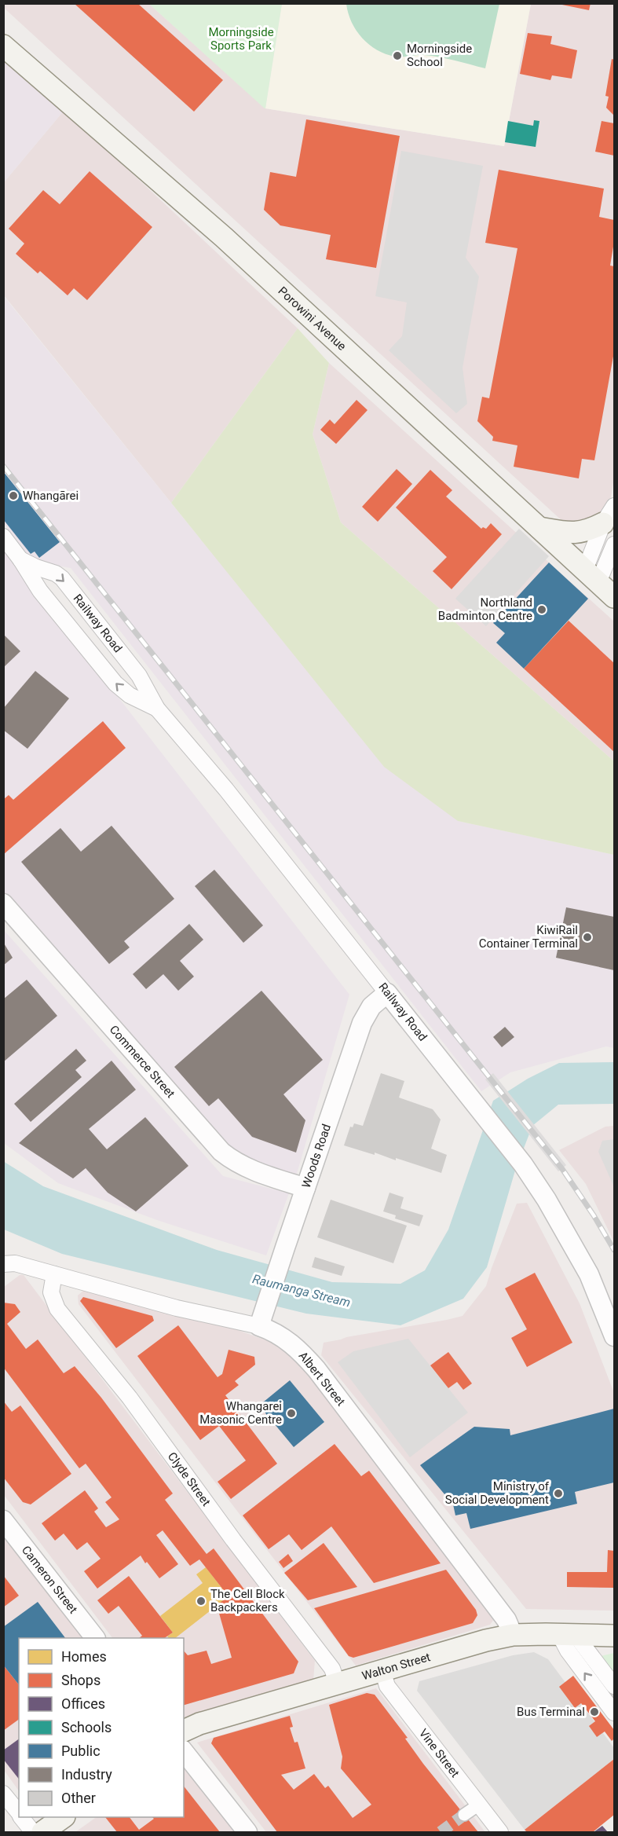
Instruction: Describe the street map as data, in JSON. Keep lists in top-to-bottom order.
{
  "streets": {
    "main road": ["Porowini Avenue", "Walton Street"],
    "street": [
      "Railway Road",
      "Commerce Street",
      "Woods Road",
      "Albert Street",
      "Clyde Street",
      "Cameron Street",
      "Vine Street"
    ]
  },
  "crossings": [
    ["Railway Road", "Woods Road"],
    ["Commerce Street", "Woods Road"],
    ["Woods Road", "Albert Street"],
    ["Albert Street", "Clyde Street"],
    ["Albert Street", "Walton Street"],
    ["Clyde Street", "Walton Street"],
    ["Walton Street", "Vine Street"]
  ],
  "water": ["Raumanga Stream"],
  "parks": ["Morningside Sports Park"],
  "places": [
    "Morningside School",
    "Whangārei",
    "Northland Badminton Centre",
    "KiwiRail Container Terminal",
    "Whangarei Masonic Centre",
    "Ministry of Social Development",
    "The Cell Block Backpackers",
    "Bus Terminal"
  ],
  "legend": [
    "Homes",
    "Shops",
    "Offices",
    "Schools",
    "Public",
    "Industry",
    "Other"
  ]
}
